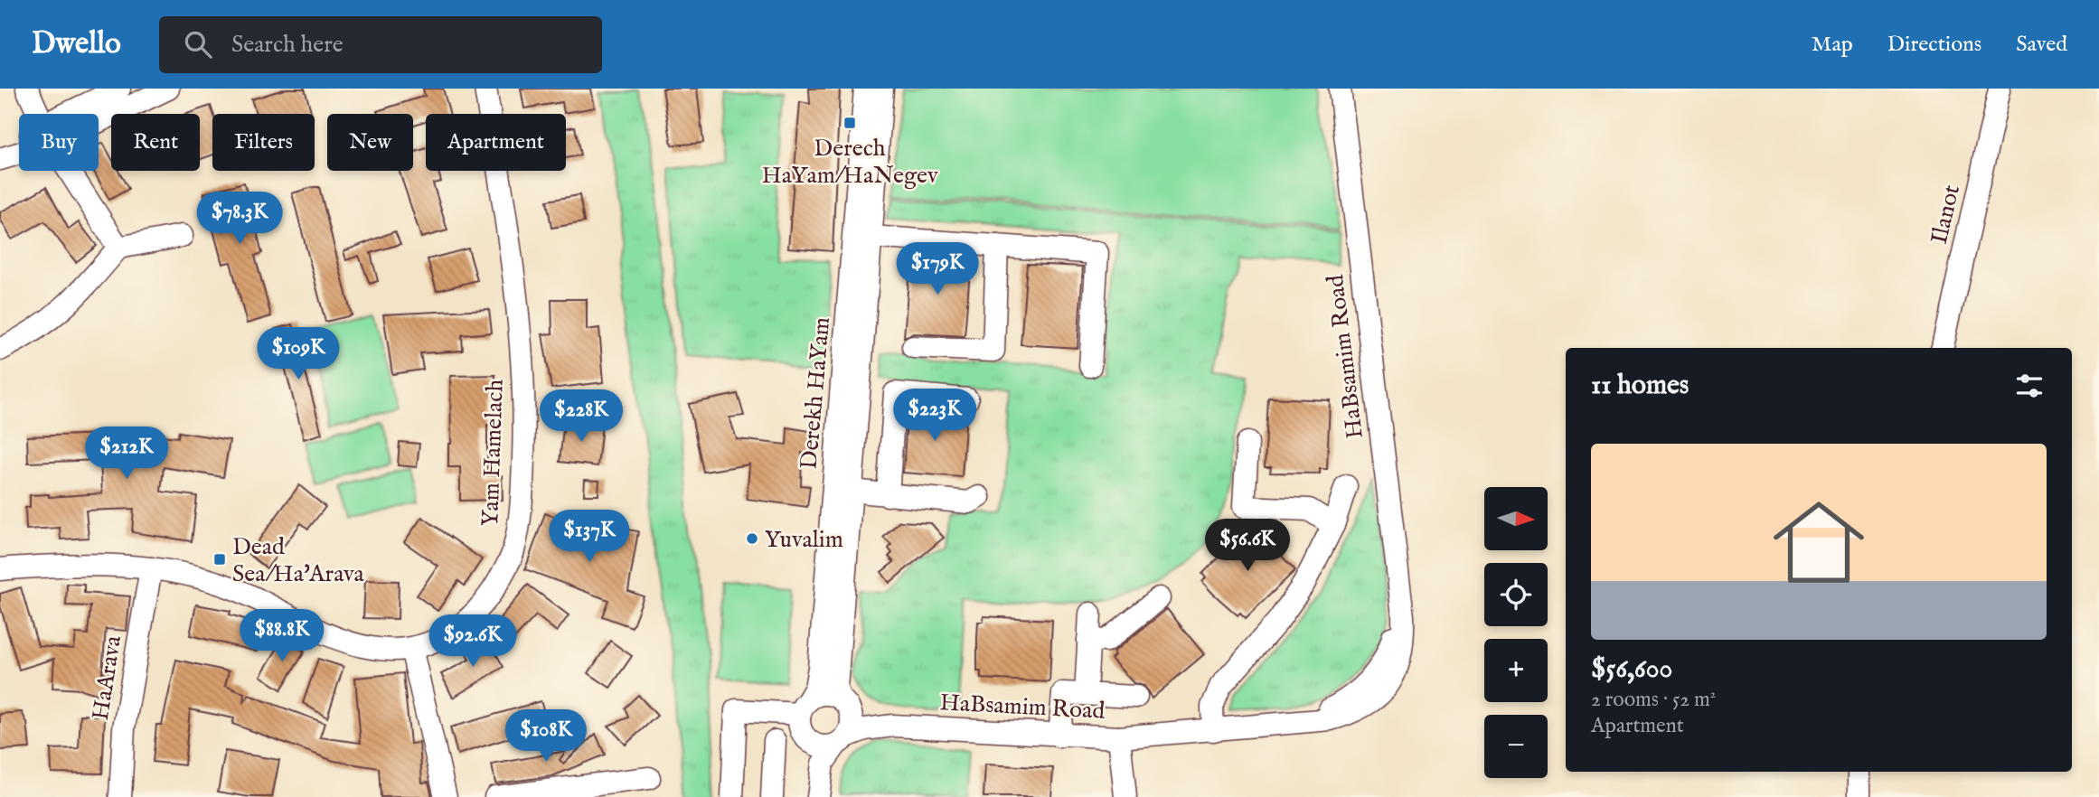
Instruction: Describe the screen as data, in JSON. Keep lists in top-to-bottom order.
{
  "streets": {
    "street": [
      "Ilanot",
      "HaBsamim Road",
      "Derekh HaYam",
      "Yam Hamelach",
      "HaArava"
    ]
  },
  "crossings": [
    ["HaBsamim Road", "Derekh HaYam"],
    ["Yam Hamelach", "HaArava"]
  ],
  "places": {
    "transit": ["Derech HaYam/HaNegev", "Dead Sea/Ha'Arava"],
    "other": ["Yuvalim"]
  },
  "north": "right",
  "page": {
    "header": "Dwello",
    "search": "Search here",
    "nav": ["Map", "Directions", "Saved"],
    "chip": [
      "Buy",
      "Rent",
      "Filters",
      "New",
      "Apartment"
    ],
    "price": [
      "$78.3K",
      "$179K",
      "$109K",
      "$223K",
      "$228K",
      "$212K",
      "$137K",
      "$56.6K",
      "$88.8K",
      "$92.6K",
      "$108K"
    ],
    "heading": "11 homes",
    "list": [
      {
        "name": "$56,600",
        "note": "2 rooms · 52 m² · Apartment"
      }
    ],
    "map_buttons": ["+", "−"]
  }
}
